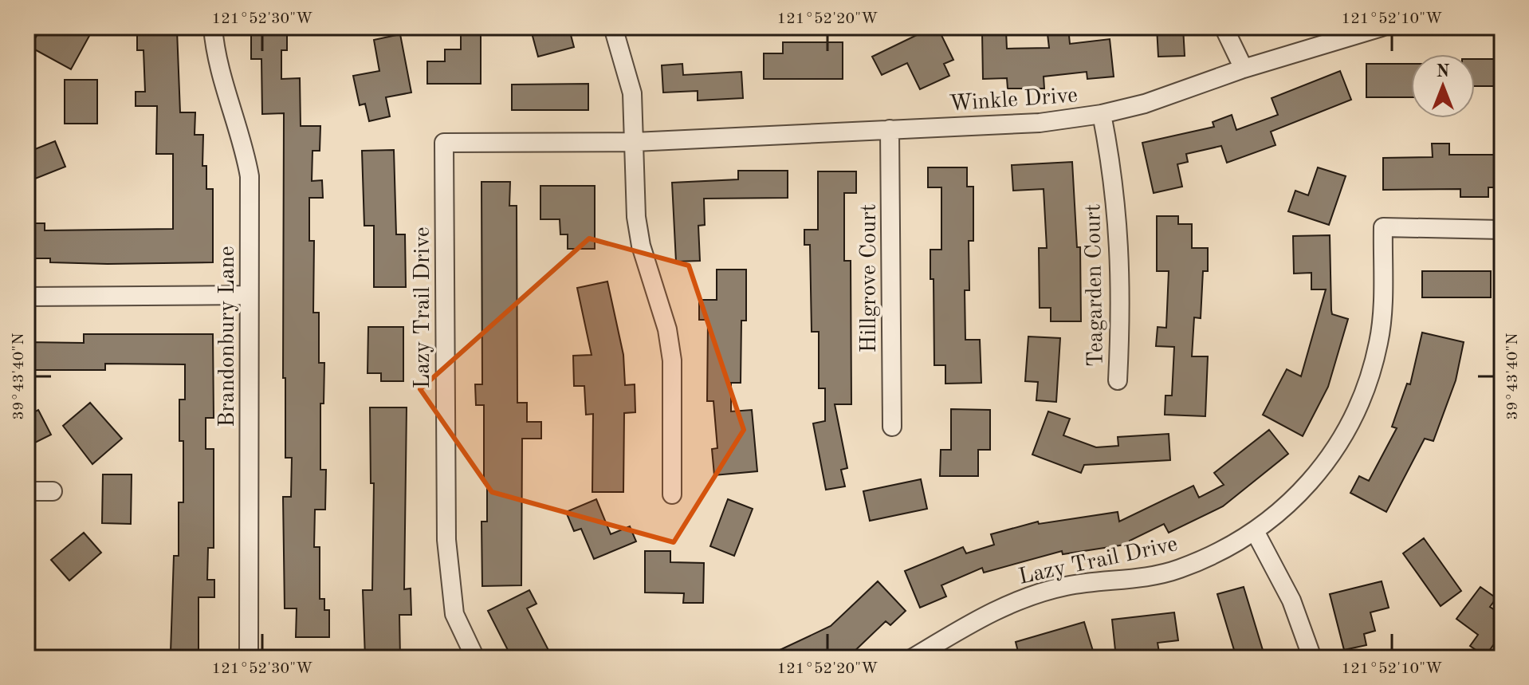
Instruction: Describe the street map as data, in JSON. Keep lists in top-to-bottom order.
{
  "streets": {
    "street": [
      "Winkle Drive",
      "Hillgrove Court",
      "Teagarden Court",
      "Lazy Trail Drive",
      "Brandonbury Lane"
    ]
  },
  "crossings": [
    ["Winkle Drive", "Hillgrove Court"],
    ["Winkle Drive", "Teagarden Court"],
    ["Winkle Drive", "Lazy Trail Drive"]
  ],
  "north": "top",
  "coordinates": [
    "121°52'30\"W",
    "121°52'20\"W",
    "121°52'10\"W",
    "39°43'40\"N"
  ]
}
